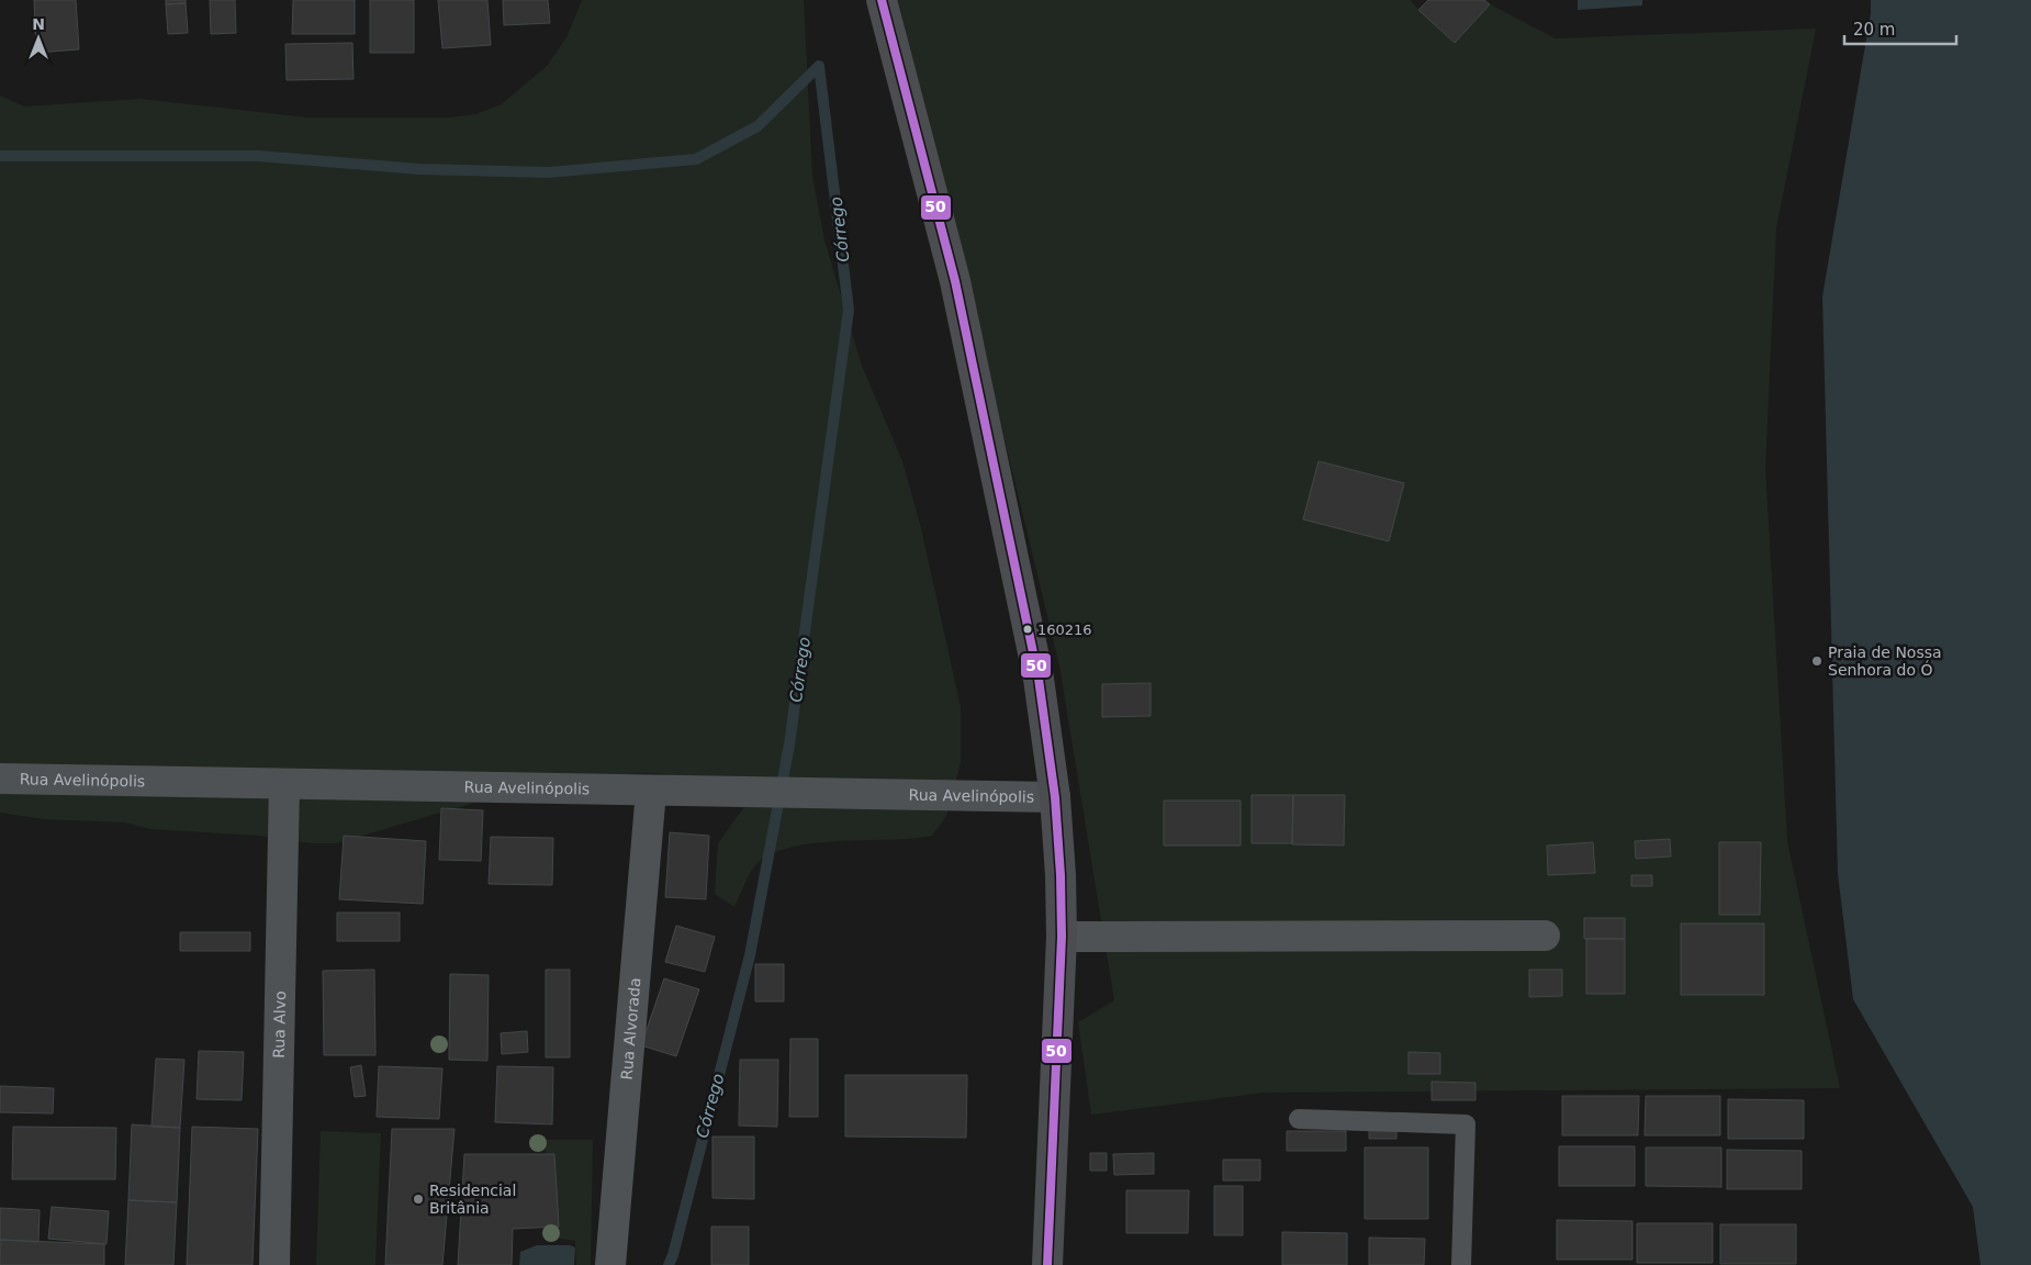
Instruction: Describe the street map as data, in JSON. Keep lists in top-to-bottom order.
{
  "streets": {
    "street": ["Rua Avelinópolis", "Rua Alvo", "Rua Alvorada"]
  },
  "crossings": [
    ["Rua Avelinópolis", "Rua Alvo"],
    ["Rua Avelinópolis", "Rua Alvorada"]
  ],
  "water": ["Córrego"],
  "places": ["160216", "Praia de Nossa Senhora do Ó", "Residencial Britânia"],
  "lines": ["transit line 50"],
  "scale_bar": "20 m",
  "north": "top"
}
